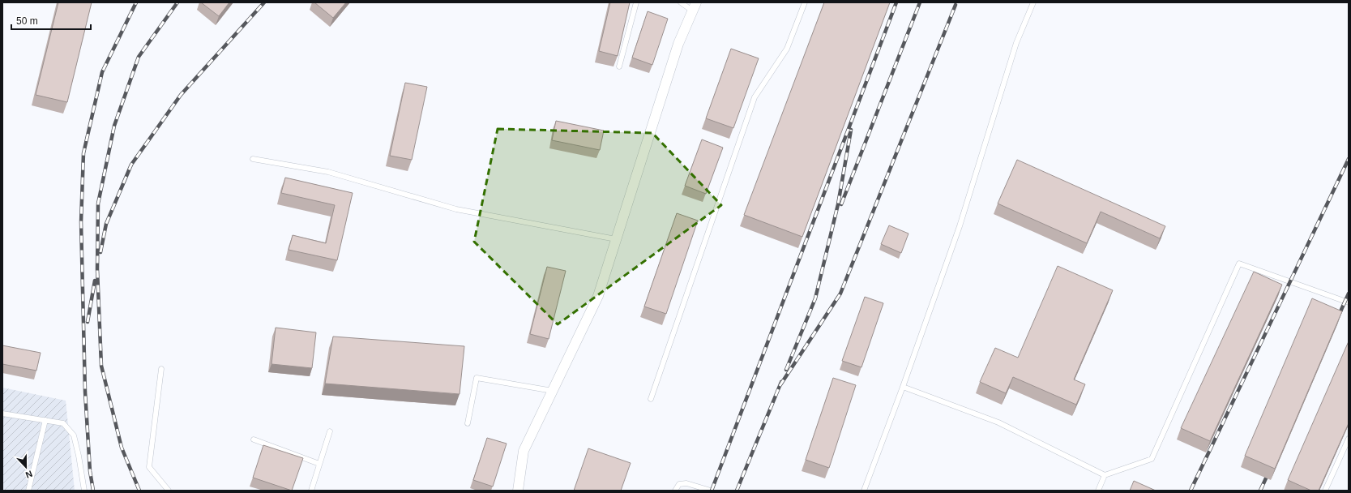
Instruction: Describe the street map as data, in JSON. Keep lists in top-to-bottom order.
{
  "scale_bar": "50 m",
  "north": "bottom"
}
